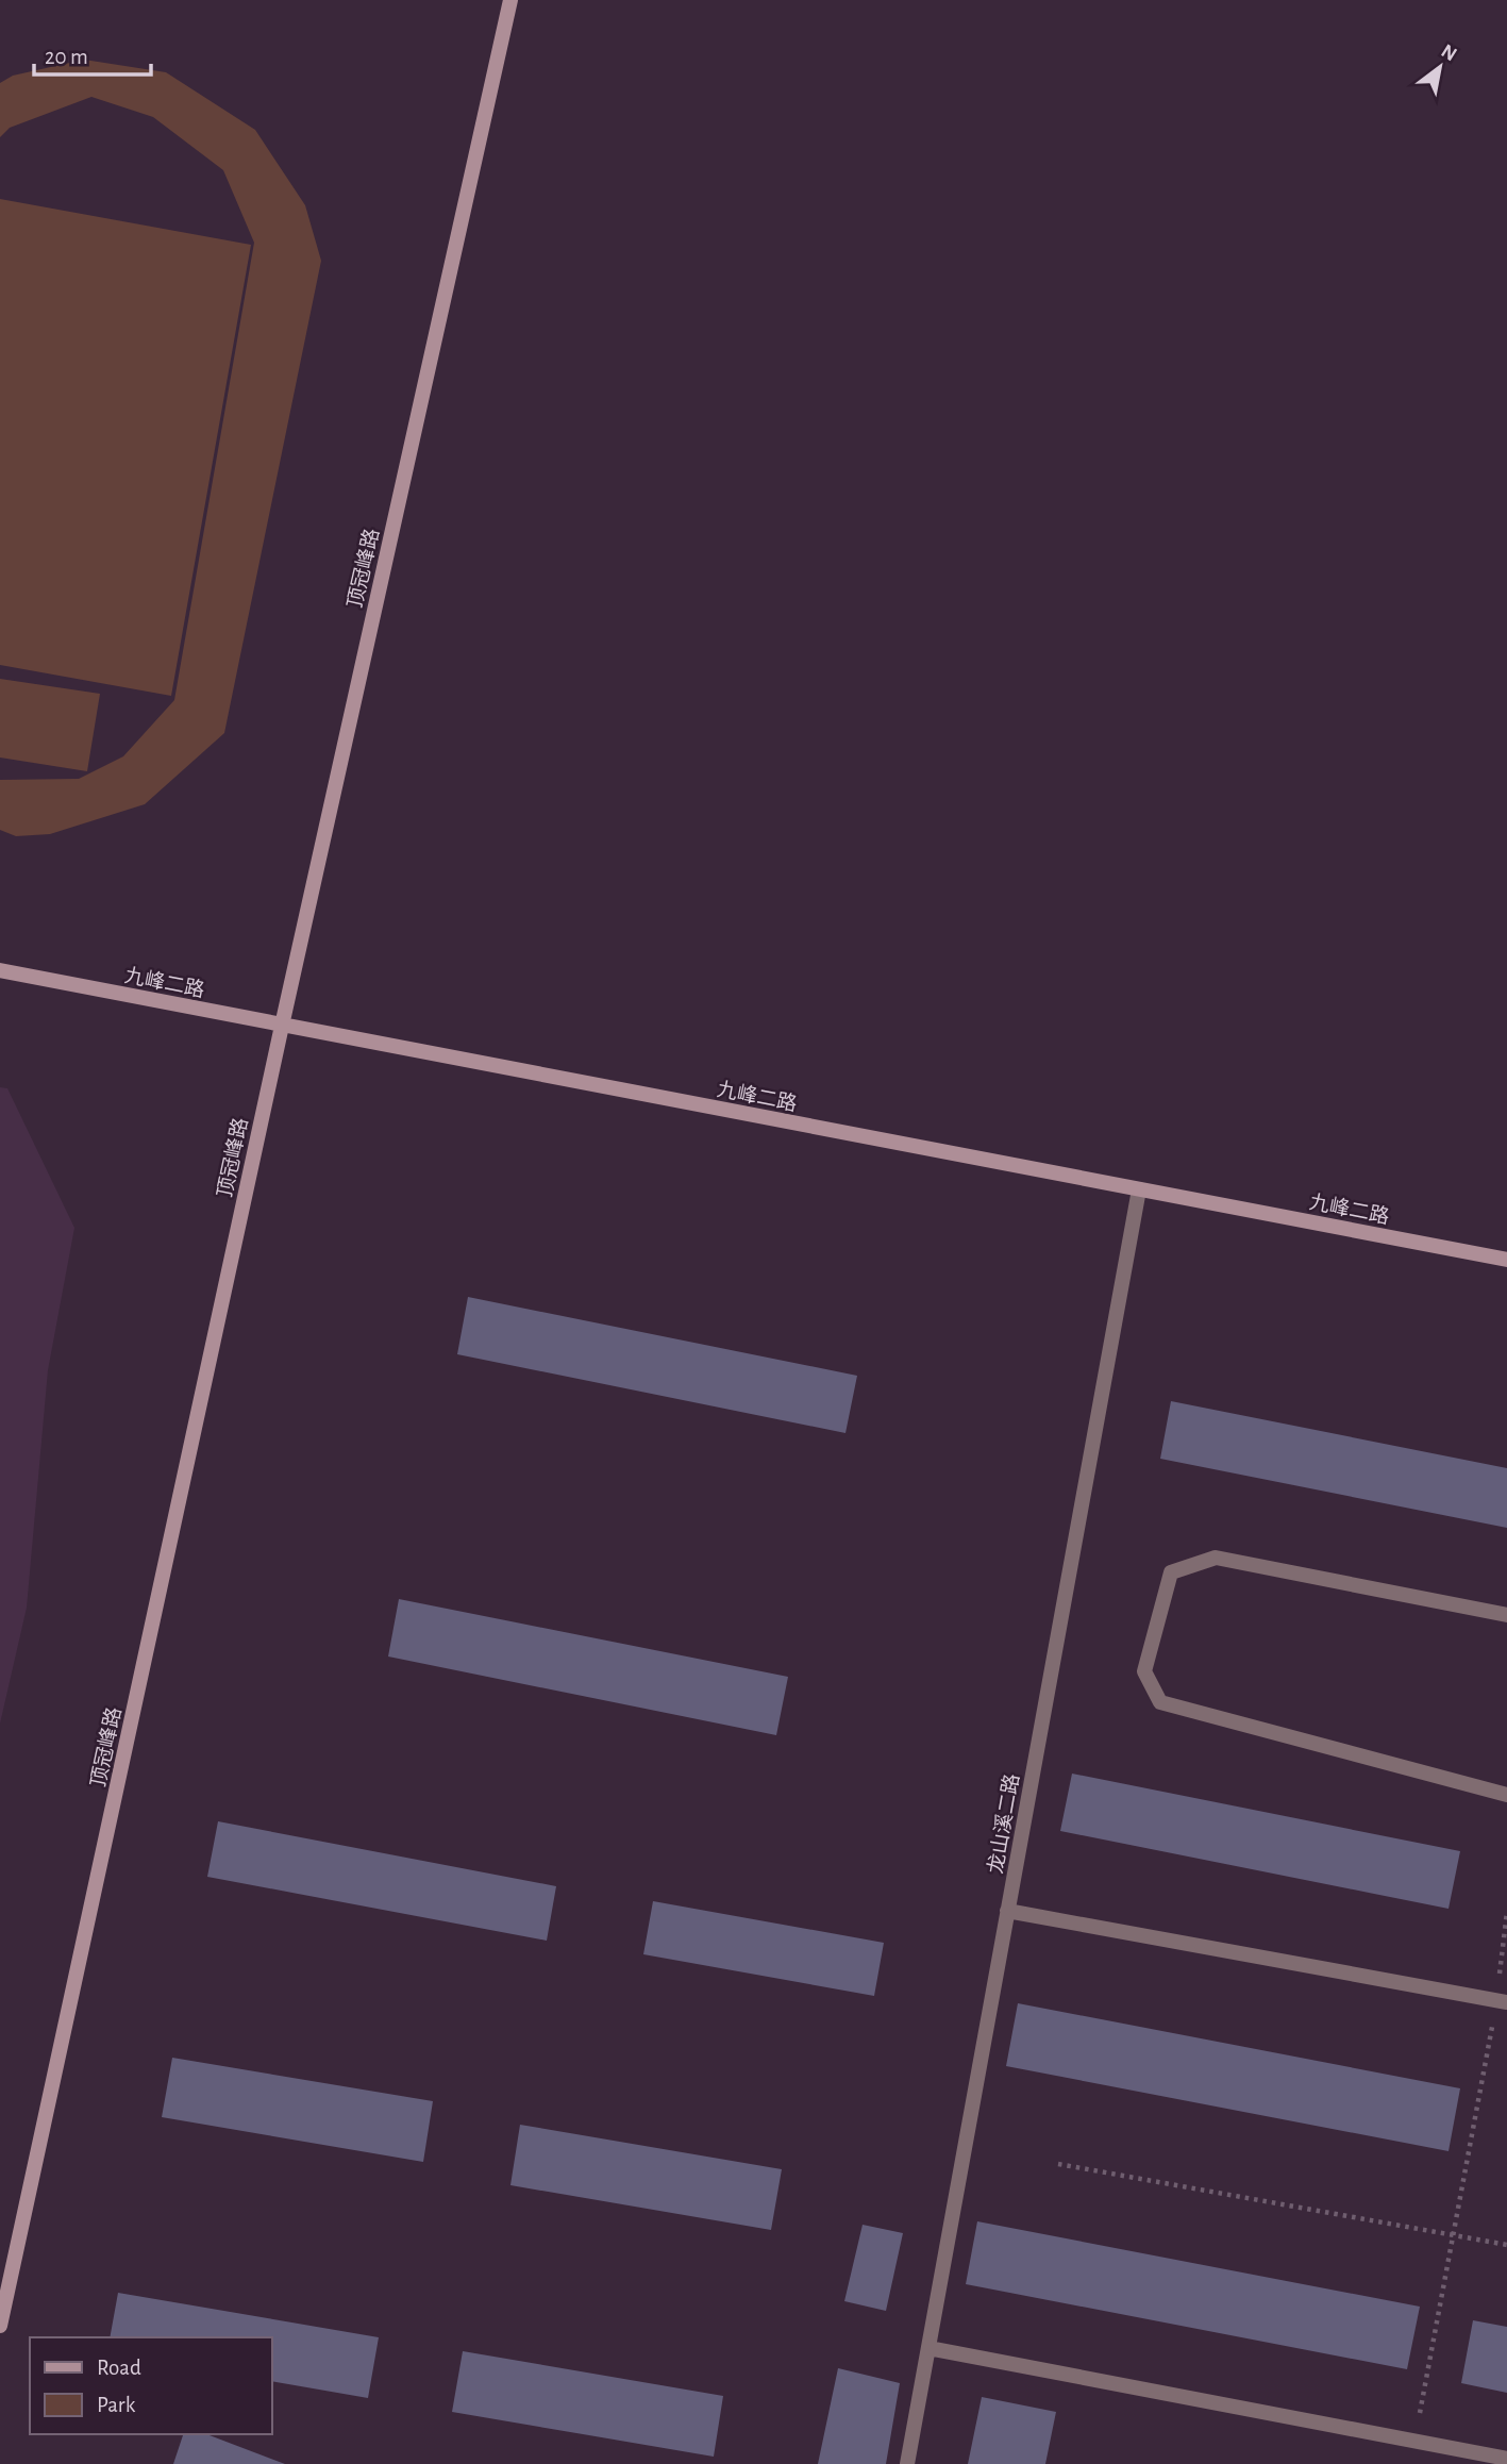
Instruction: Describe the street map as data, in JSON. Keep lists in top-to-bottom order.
{
  "streets": {
    "street": ["顶冠峰路", "九峰二路", "龙山溪二路"]
  },
  "crossings": [
    ["顶冠峰路", "九峰二路"],
    ["九峰二路", "龙山溪二路"]
  ],
  "legend": ["Road", "Park"],
  "scale_bar": "20 m",
  "north": "top right"
}
